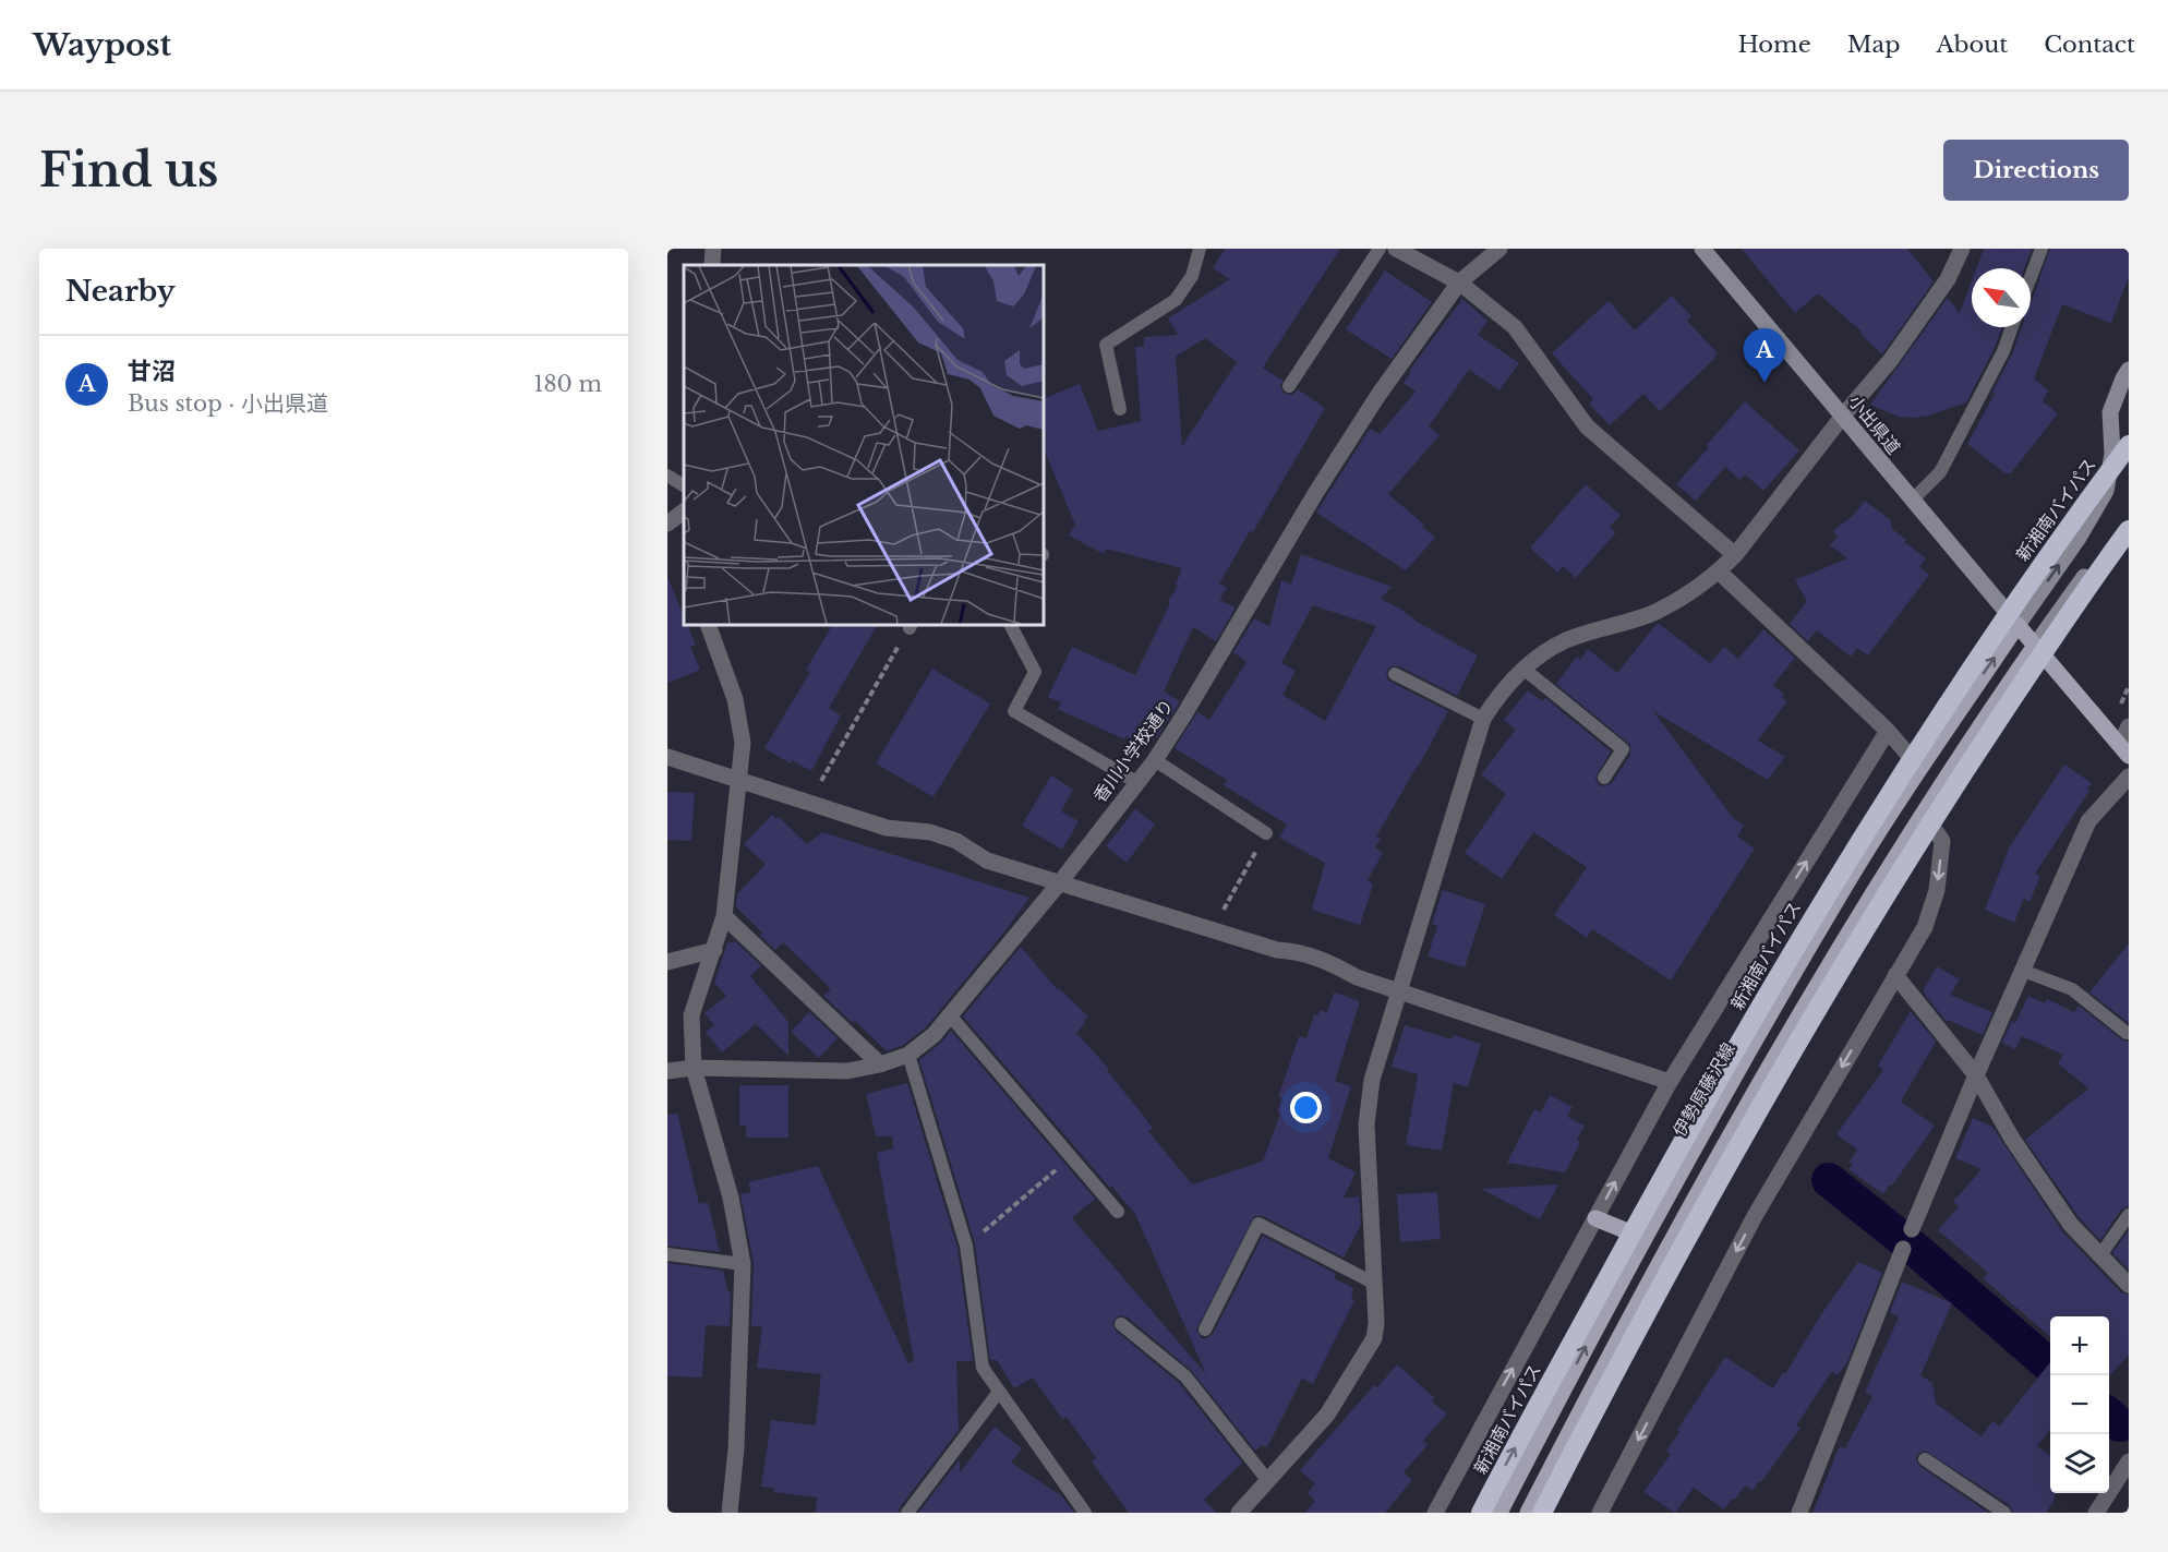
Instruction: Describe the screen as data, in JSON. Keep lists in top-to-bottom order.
{
  "streets": {
    "highway": ["新湘南バイパス"],
    "main road": ["小出県道", "伊勢原藤沢線"],
    "street": ["香川小学校通り"]
  },
  "crossings": [
    ["小出県道", "伊勢原藤沢線"]
  ],
  "north": "top left",
  "page": {
    "header": "Waypost",
    "nav": [
      "Home",
      "Map",
      "About",
      "Contact"
    ],
    "buttons": "Directions",
    "title": "Find us",
    "heading": "Nearby",
    "pins": "A",
    "list": [
      {
        "mark": "A",
        "name": "甘沼",
        "note": "Bus stop · 小出県道",
        "value": "180 m"
      }
    ],
    "map_buttons": ["+", "−"]
  }
}
